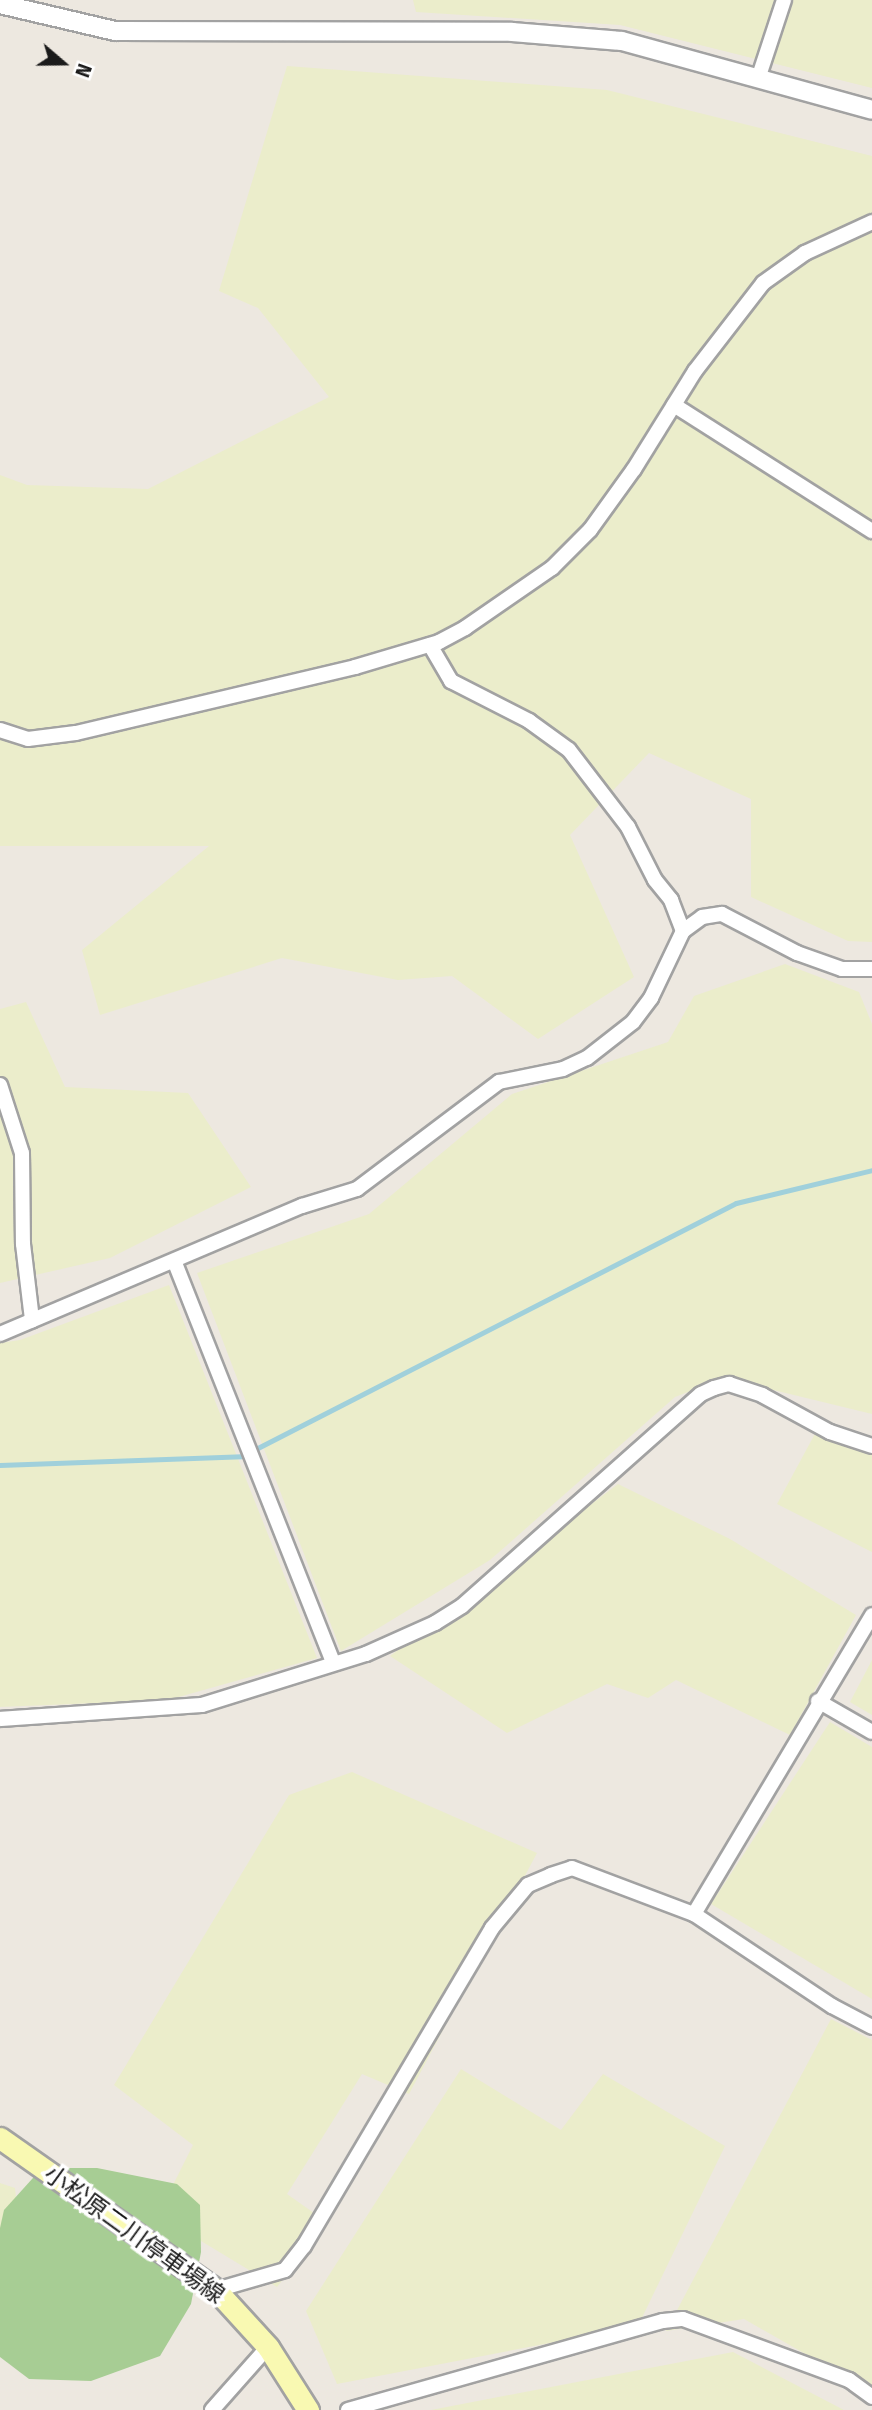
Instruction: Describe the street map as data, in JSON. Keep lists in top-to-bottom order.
{
  "streets": {
    "main road": ["小松原二川停車場線"]
  },
  "north": "right"
}
